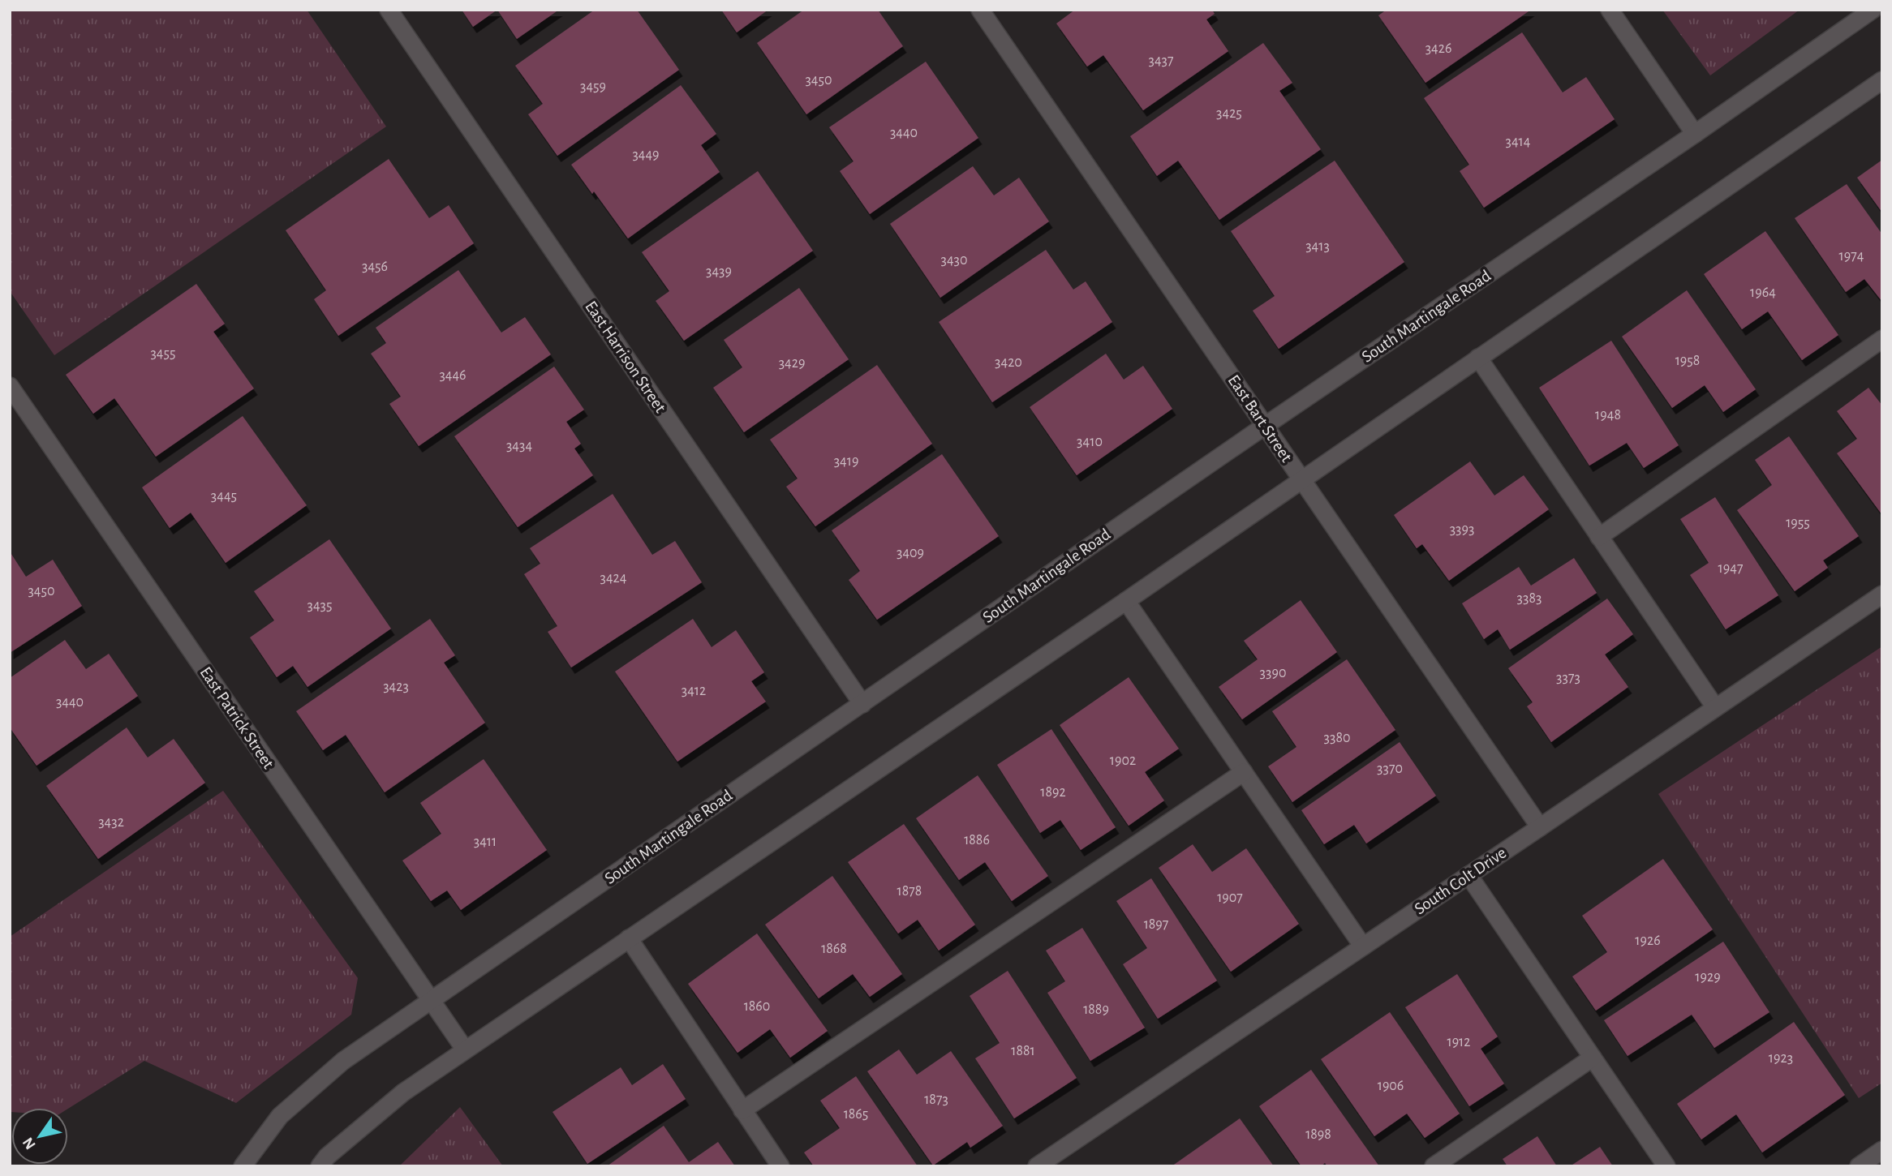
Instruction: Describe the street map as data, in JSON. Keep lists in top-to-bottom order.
{
  "streets": {
    "street": [
      "South Martingale Road",
      "East Harrison Street",
      "East Bart Street",
      "East Patrick Street",
      "South Colt Drive"
    ]
  },
  "crossings": [
    ["South Martingale Road", "East Harrison Street"],
    ["South Martingale Road", "East Bart Street"],
    ["South Martingale Road", "East Patrick Street"],
    ["East Bart Street", "South Colt Drive"]
  ],
  "house_numbers": [
    "3426",
    "3437",
    "3450",
    "3459",
    "3425",
    "3440",
    "3414",
    "3449",
    "3413",
    "1974",
    "3430",
    "3456",
    "3439",
    "1964",
    "3455",
    "1958",
    "3420",
    "3429",
    "3446",
    "1948",
    "3410",
    "3434",
    "3419",
    "3445",
    "1955",
    "3393",
    "3409",
    "1947",
    "3424",
    "3450",
    "3383",
    "3435",
    "3390",
    "3373",
    "3423",
    "3412",
    "3440",
    "3380",
    "1902",
    "3370",
    "1892",
    "3432",
    "1886",
    "3411",
    "1878",
    "1907",
    "1897",
    "1926",
    "1868",
    "1929",
    "1860",
    "1889",
    "1912",
    "1881",
    "1923",
    "1906",
    "1873",
    "1865",
    "1898"
  ],
  "north": "bottom left"
}
